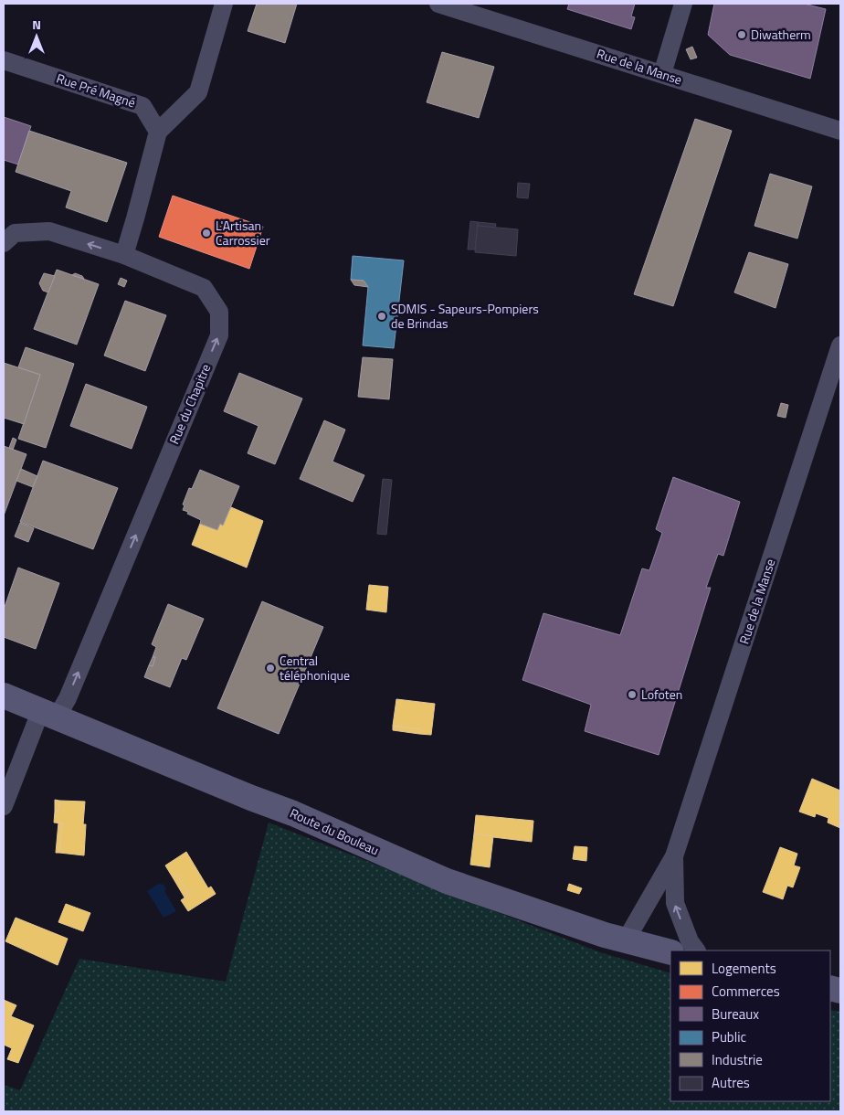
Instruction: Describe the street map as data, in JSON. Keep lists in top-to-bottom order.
{
  "streets": {
    "main road": ["Route du Bouleau"],
    "street": ["Rue de la Manse", "Rue Pré Magné", "Rue du Chapitre"]
  },
  "crossings": [
    ["Rue du Chapitre", "Route du Bouleau"]
  ],
  "places": [
    "Diwatherm",
    "L'Artisan Carrossier",
    "SDMIS - Sapeurs-Pompiers de Brindas",
    "Central téléphonique",
    "Lofoten"
  ],
  "legend": [
    "Logements",
    "Commerces",
    "Bureaux",
    "Public",
    "Industrie",
    "Autres"
  ],
  "north": "top"
}
